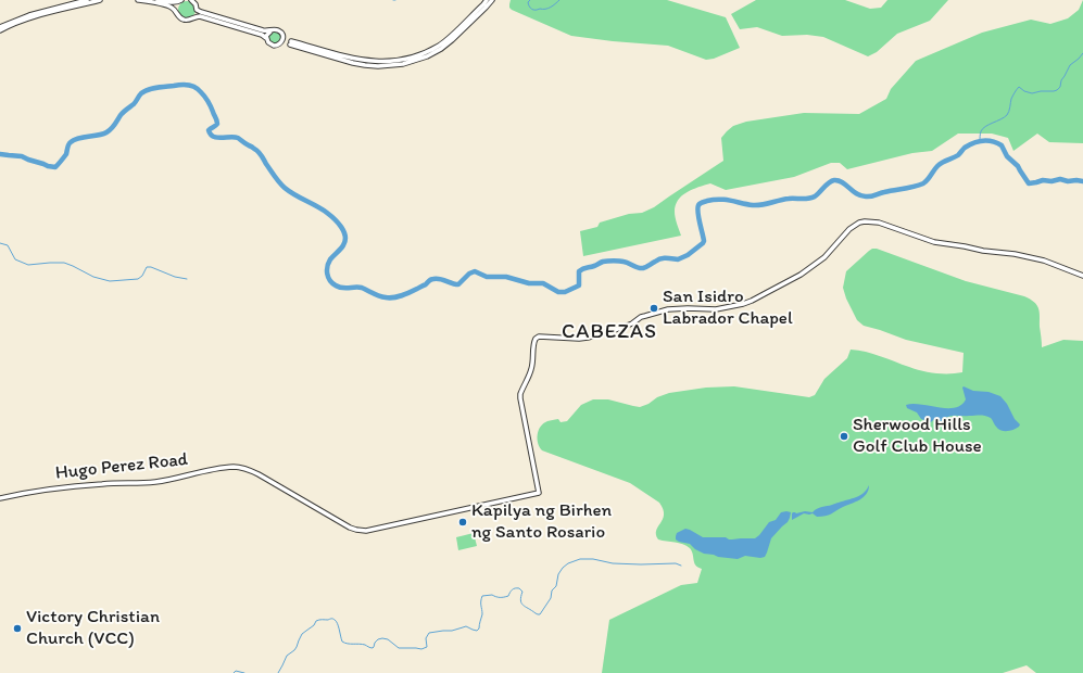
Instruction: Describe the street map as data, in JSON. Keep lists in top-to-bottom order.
{
  "streets": {
    "street": ["Hugo Perez Road"]
  },
  "districts": ["CABEZAS"],
  "places": [
    "San Isidro Labrador Chapel",
    "Sherwood Hills Golf Club House",
    "Kapilya ng Birhen ng Santo Rosario",
    "Victory Christian Church (VCC)"
  ]
}
